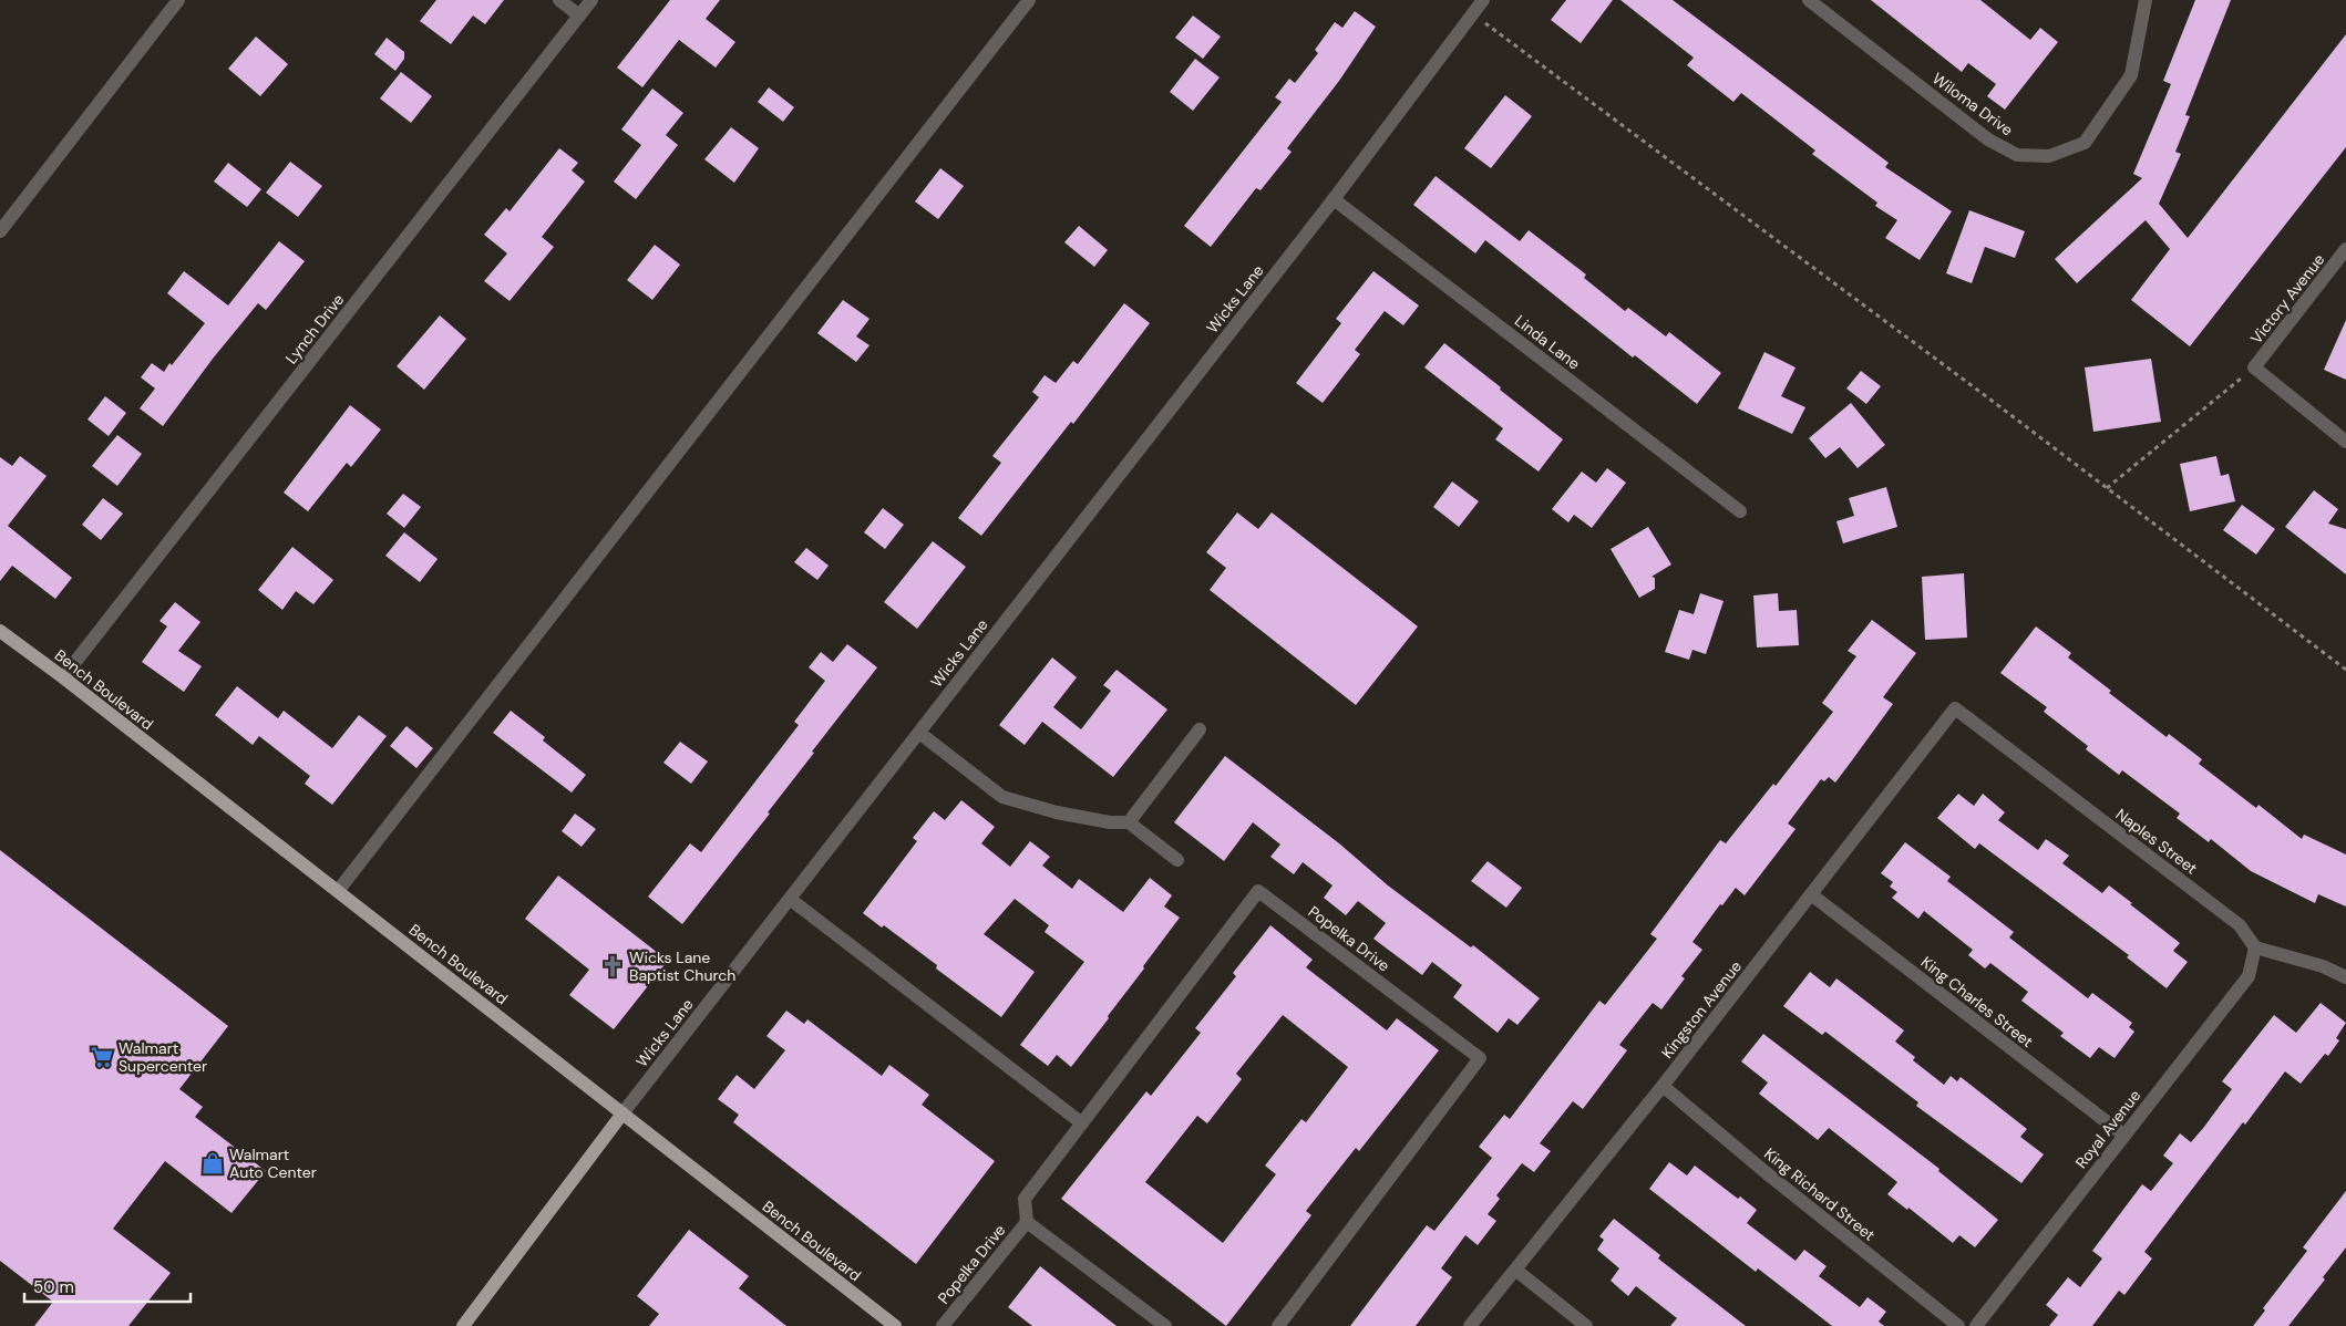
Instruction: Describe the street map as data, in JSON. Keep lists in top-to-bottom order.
{
  "streets": {
    "main road": ["Wicks Lane", "Bench Boulevard"],
    "street": [
      "Wiloma Drive",
      "Victory Avenue",
      "Lynch Drive",
      "Linda Lane",
      "Naples Street",
      "Popelka Drive",
      "King Charles Street",
      "Kingston Avenue",
      "Royal Avenue",
      "King Richard Street"
    ]
  },
  "crossings": [
    ["Wicks Lane", "Linda Lane"],
    ["Wicks Lane", "Bench Boulevard"],
    ["Lynch Drive", "Bench Boulevard"],
    ["Naples Street", "Kingston Avenue"],
    ["Naples Street", "Royal Avenue"],
    ["King Charles Street", "Kingston Avenue"],
    ["King Charles Street", "Royal Avenue"],
    ["Kingston Avenue", "King Richard Street"]
  ],
  "places": {
    "church": ["Wicks Lane Baptist Church"],
    "supermarket": ["Walmart Supercenter"],
    "shop": ["Walmart Auto Center"]
  },
  "scale_bar": "50 m"
}
